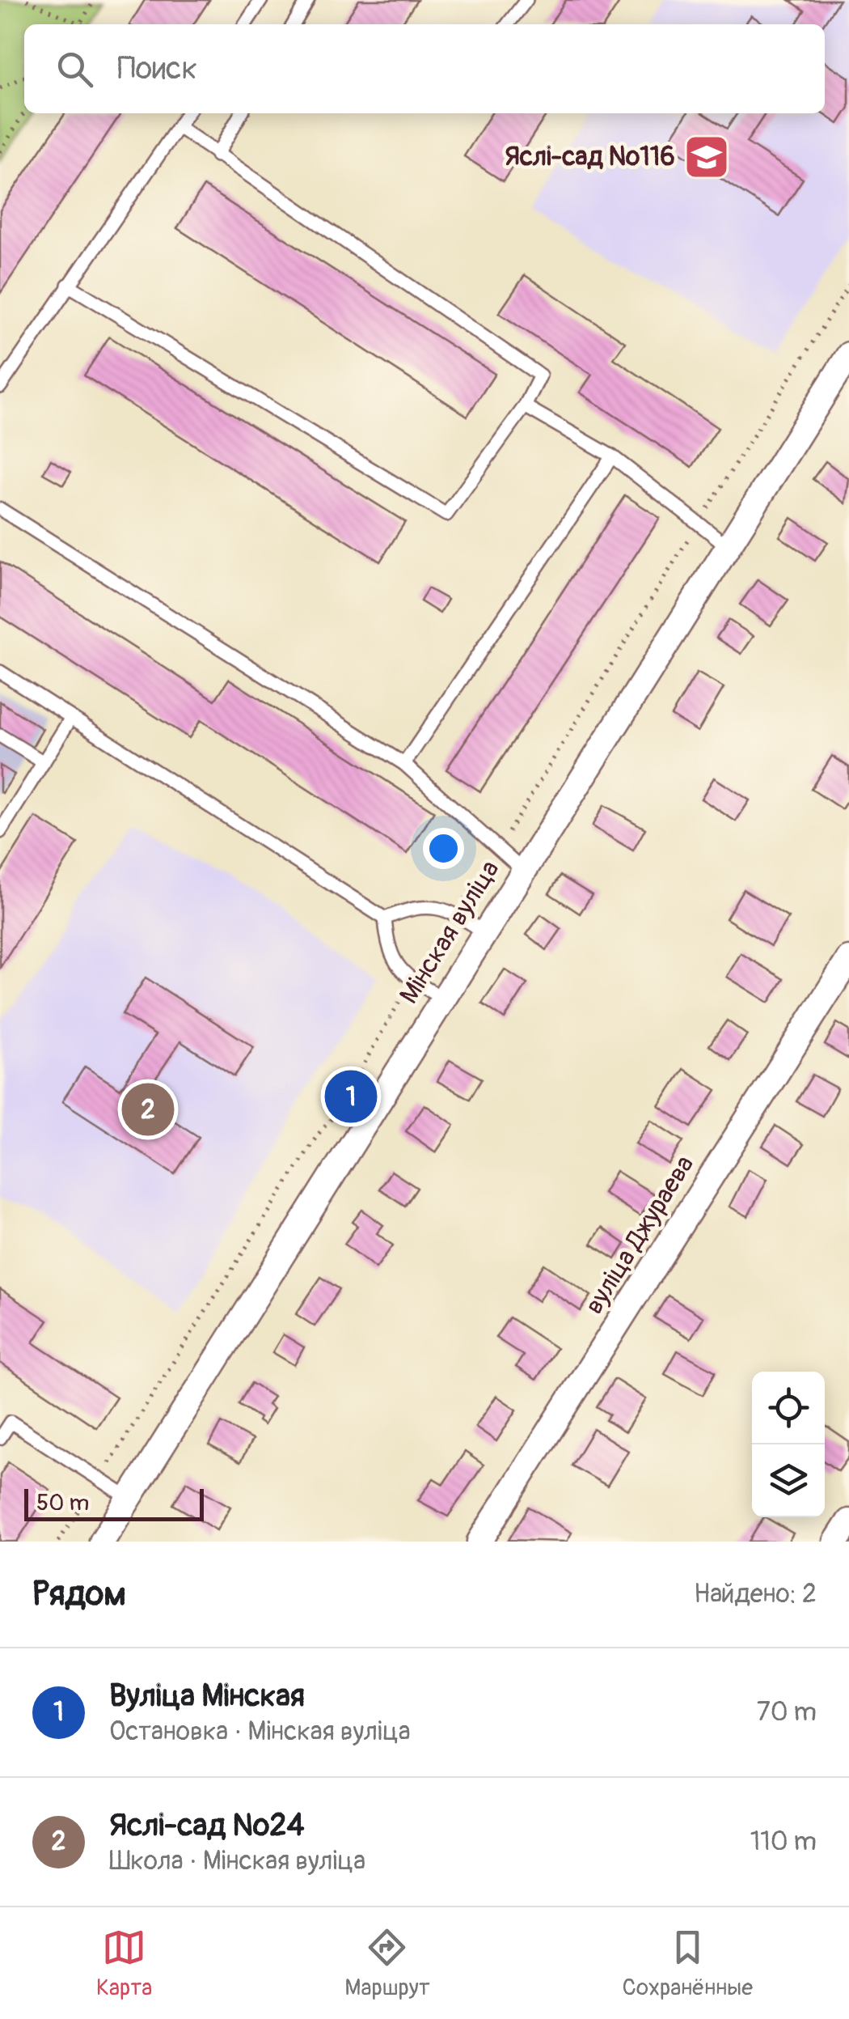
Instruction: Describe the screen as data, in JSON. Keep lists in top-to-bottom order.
{
  "streets": {
    "street": ["Мінская вуліца", "вуліца Джураева"]
  },
  "places": {
    "school or university": ["Яслі-сад №116"]
  },
  "scale_bar": "50 m",
  "page": {
    "search": "Поиск",
    "pins": ["1", "2"],
    "scale": "50 m",
    "heading": ["Рядом", "Найдено: 2"],
    "list": [
      {
        "mark": "1",
        "name": "Вуліца Мінская",
        "note": "Остановка · Мінская вуліца",
        "value": "70 m"
      },
      {
        "mark": "2",
        "name": "Яслі-сад №24",
        "note": "Школа · Мінская вуліца",
        "value": "110 m"
      }
    ],
    "nav": ["Карта", "Маршрут", "Сохранённые"]
  }
}
